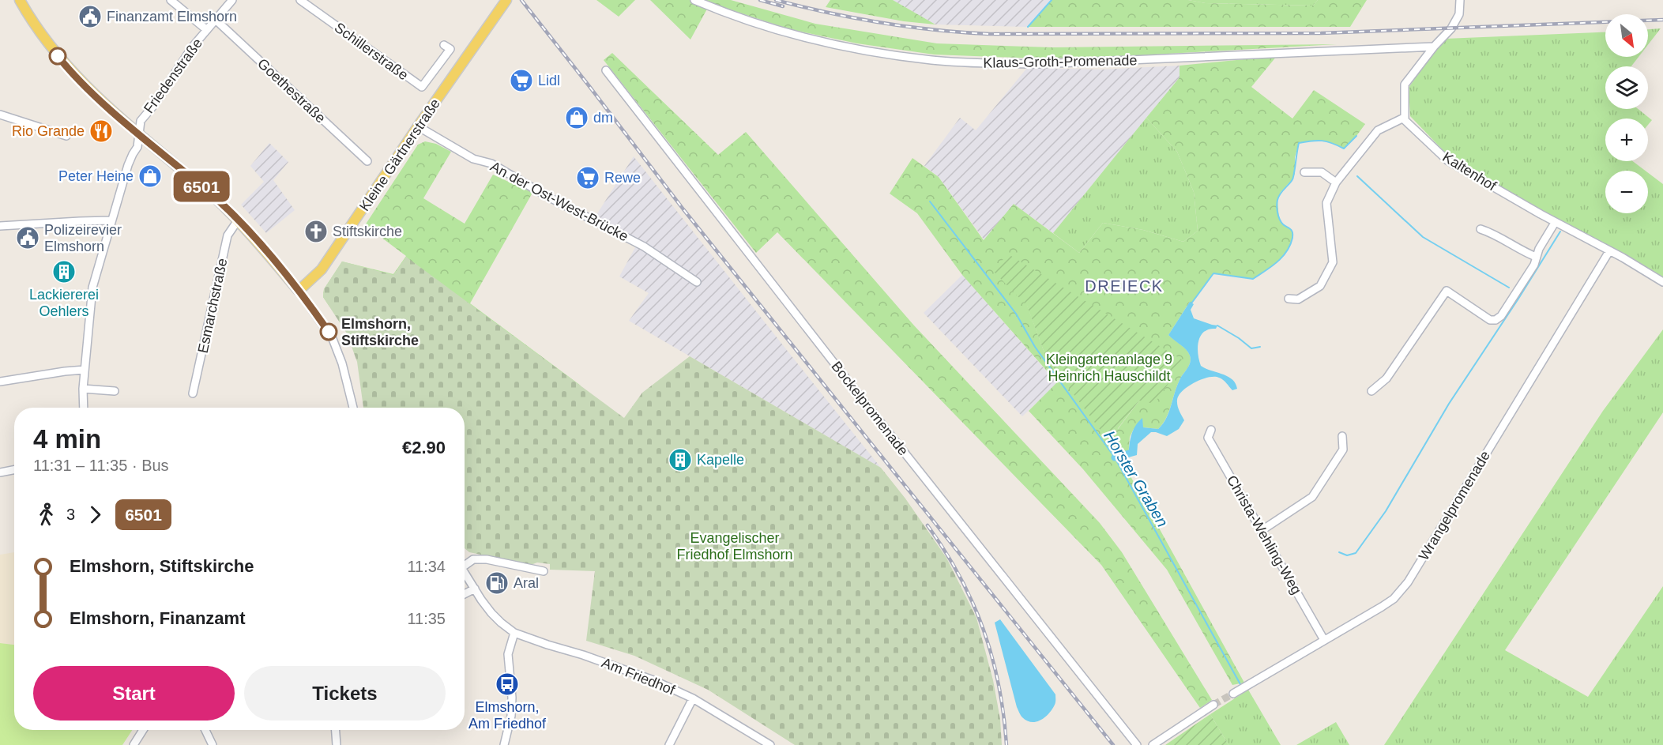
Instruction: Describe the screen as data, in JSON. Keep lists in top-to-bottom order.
{
  "streets": {
    "main road": ["Kleine Gärtnerstraße"],
    "street": [
      "Schillerstraße",
      "Klaus-Groth-Promenade",
      "Friedenstraße",
      "Goethestraße",
      "Kaltenhof",
      "An der Ost-West-Brücke",
      "Esmarchstraße",
      "Bockelpromenade",
      "Wrangelpromenade",
      "Christa-Wehling-Weg",
      "Am Friedhof"
    ]
  },
  "crossings": [
    ["Friedenstraße", "Goethestraße"],
    ["Kleine Gärtnerstraße", "An der Ost-West-Brücke"],
    ["Kaltenhof", "Wrangelpromenade"],
    ["Wrangelpromenade", "Christa-Wehling-Weg"]
  ],
  "districts": ["DREIECK"],
  "water": ["Horster Graben"],
  "parks": ["Kleingartenanlage 9 Heinrich Hauschildt", "Evangelischer Friedhof Elmshorn"],
  "places": {
    "public building": ["Finanzamt Elmshorn", "Polizeirevier Elmshorn"],
    "supermarket": ["Lidl", "Rewe"],
    "shop": ["dm", "Peter Heine"],
    "restaurant": ["Rio Grande"],
    "church": ["Stiftskirche"],
    "building": ["Lackiererei Oehlers", "Kapelle"],
    "other": ["Elmshorn, Stiftskirche"],
    "fuel station": ["Aral"],
    "bus stop": ["Elmshorn, Am Friedhof"]
  },
  "lines": ["bus line 6501"],
  "north": "bottom right",
  "page": {
    "on_map": "6501",
    "map_buttons": ["+", "−"],
    "heading": ["4 min", "11:31 – 11:35 · Bus", "€2.90"],
    "legs": ["3", "6501"],
    "list": [
      {
        "name": "Elmshorn, Stiftskirche",
        "value": "11:34"
      },
      {
        "name": "Elmshorn, Finanzamt",
        "value": "11:35"
      }
    ],
    "buttons": ["Start", "Tickets"]
  }
}
